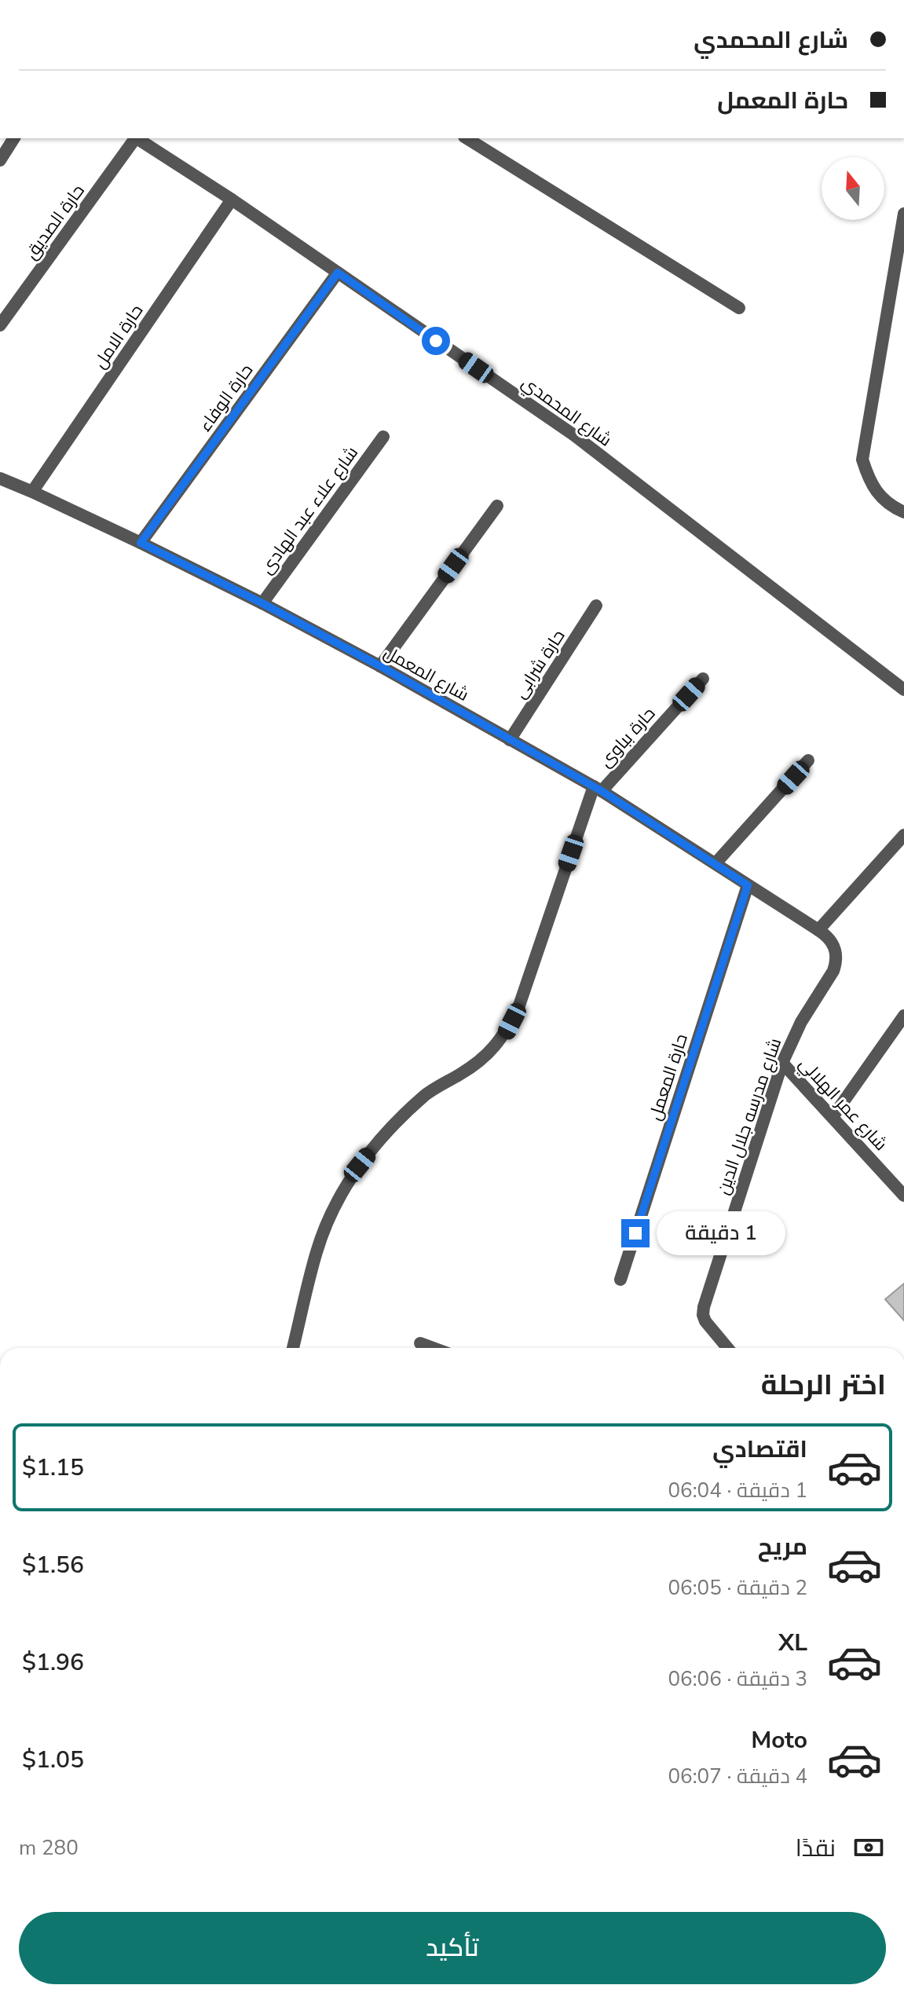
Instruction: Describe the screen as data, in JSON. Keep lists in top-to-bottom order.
{
  "streets": {
    "street": [
      "حارة الصديق",
      "حارة الامل",
      "حارة الوفاء",
      "شارع المحمدي",
      "شارع علاء عبد الهادى",
      "حارة شرابى",
      "شارع المعمل",
      "حارة بباوى",
      "حارة المعمل",
      "شارع عمر الهلالي",
      "شارع مدرسه جلال الدين"
    ]
  },
  "crossings": [
    ["حارة الامل", "شارع المحمدي"],
    ["حارة الامل", "شارع المعمل"],
    ["حارة الوفاء", "شارع المحمدي"],
    ["حارة الوفاء", "شارع المعمل"],
    ["شارع علاء عبد الهادى", "شارع المعمل"],
    ["حارة شرابى", "شارع المعمل"],
    ["شارع المعمل", "حارة بباوى"],
    ["شارع المعمل", "حارة المعمل"],
    ["شارع المعمل", "شارع مدرسه جلال الدين"],
    ["شارع عمر الهلالي", "شارع مدرسه جلال الدين"]
  ],
  "north": "top",
  "page": {
    "banner": ["شارع المحمدي", "حارة المعمل"],
    "bubble": "1 دقيقة",
    "heading": "اختر الرحلة",
    "list": [
      {
        "name": "اقتصادي",
        "note": "1 دقيقة · 06:04",
        "value": "$1.15"
      },
      {
        "name": "مريح",
        "note": "2 دقيقة · 06:05",
        "value": "$1.56"
      },
      {
        "name": "XL",
        "note": "3 دقيقة · 06:06",
        "value": "$1.96"
      },
      {
        "name": "Moto",
        "note": "4 دقيقة · 06:07",
        "value": "$1.05"
      }
    ],
    "pay": ["نقدًا", "280 m"],
    "buttons": "تأكيد"
  }
}
